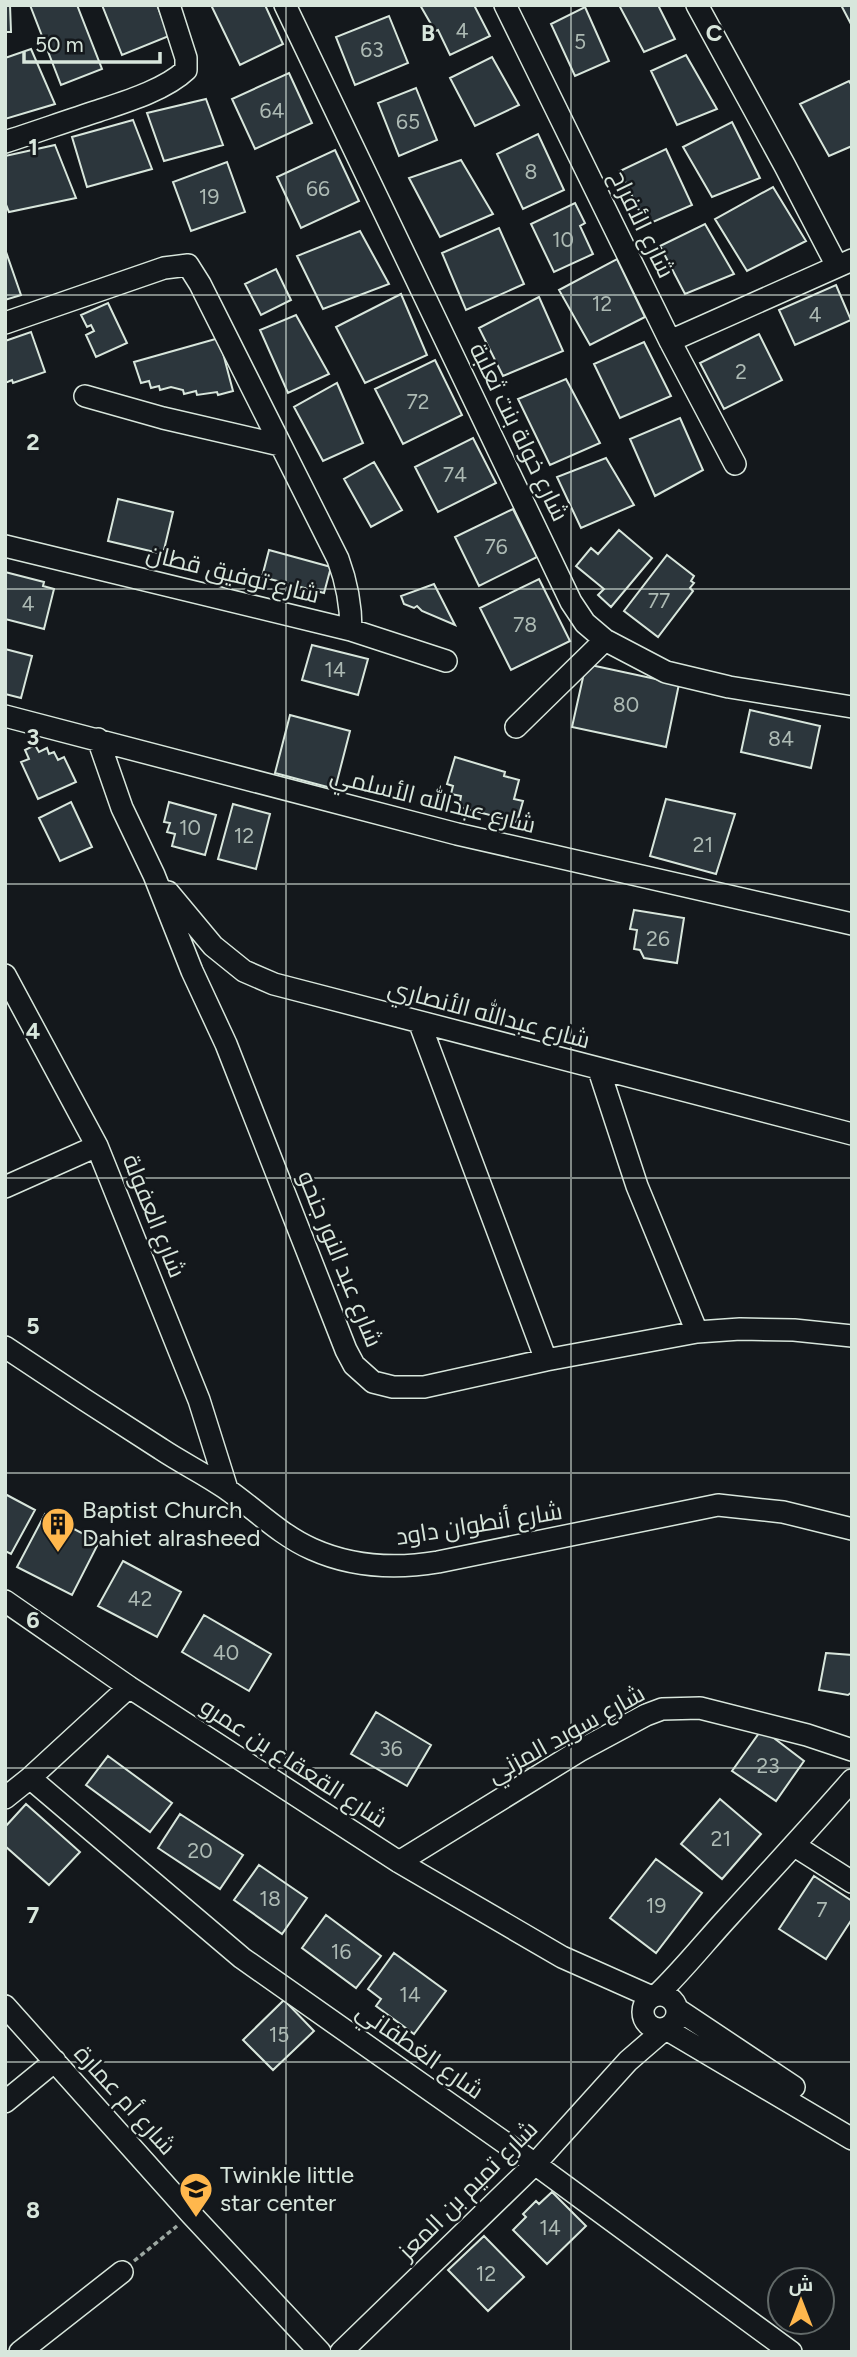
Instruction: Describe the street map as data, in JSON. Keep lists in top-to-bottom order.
{
  "streets": {
    "street": [
      "شارع الأفراح",
      "شارع خولة بنت ثعلبة",
      "شارع توفيق قطان",
      "شارع عبدالله الأسلمي",
      "شارع عبدالله الأنصاري",
      "شارع العفولة",
      "شارع عبد النور جنحو",
      "شارع أنطوان داود",
      "شارع سويد المزني",
      "شارع القعقاع بن عمرو",
      "شارع الغطفاني",
      "شارع أم عمارة",
      "شارع تميم بن المعز"
    ]
  },
  "crossings": [
    ["شارع عبدالله الأسلمي", "شارع عبد النور جنحو"],
    ["شارع عبدالله الأنصاري", "شارع عبد النور جنحو"],
    ["شارع العفولة", "شارع أنطوان داود"],
    ["شارع سويد المزني", "شارع القعقاع بن عمرو"],
    ["شارع القعقاع بن عمرو", "شارع تميم بن المعز"],
    ["شارع الغطفاني", "شارع تميم بن المعز"]
  ],
  "places": {
    "building": ["Baptist Church Dahiet alrasheed"],
    "school or university": ["Twinkle little star center"]
  },
  "house_numbers": [
    "4",
    "5",
    "63",
    "64",
    "65",
    "8",
    "66",
    "19",
    "10",
    "12",
    "4",
    "2",
    "72",
    "74",
    "76",
    "77",
    "4",
    "78",
    "14",
    "80",
    "84",
    "10",
    "12",
    "21",
    "26",
    "42",
    "40",
    "36",
    "23",
    "21",
    "20",
    "18",
    "19",
    "7",
    "16",
    "14",
    "15",
    "14",
    "12"
  ],
  "scale_bar": "50 m",
  "north": "top",
  "grid": {
    "columns": ["B", "C"],
    "rows": [
      "1",
      "2",
      "3",
      "4",
      "5",
      "6",
      "7",
      "8"
    ]
  }
}
